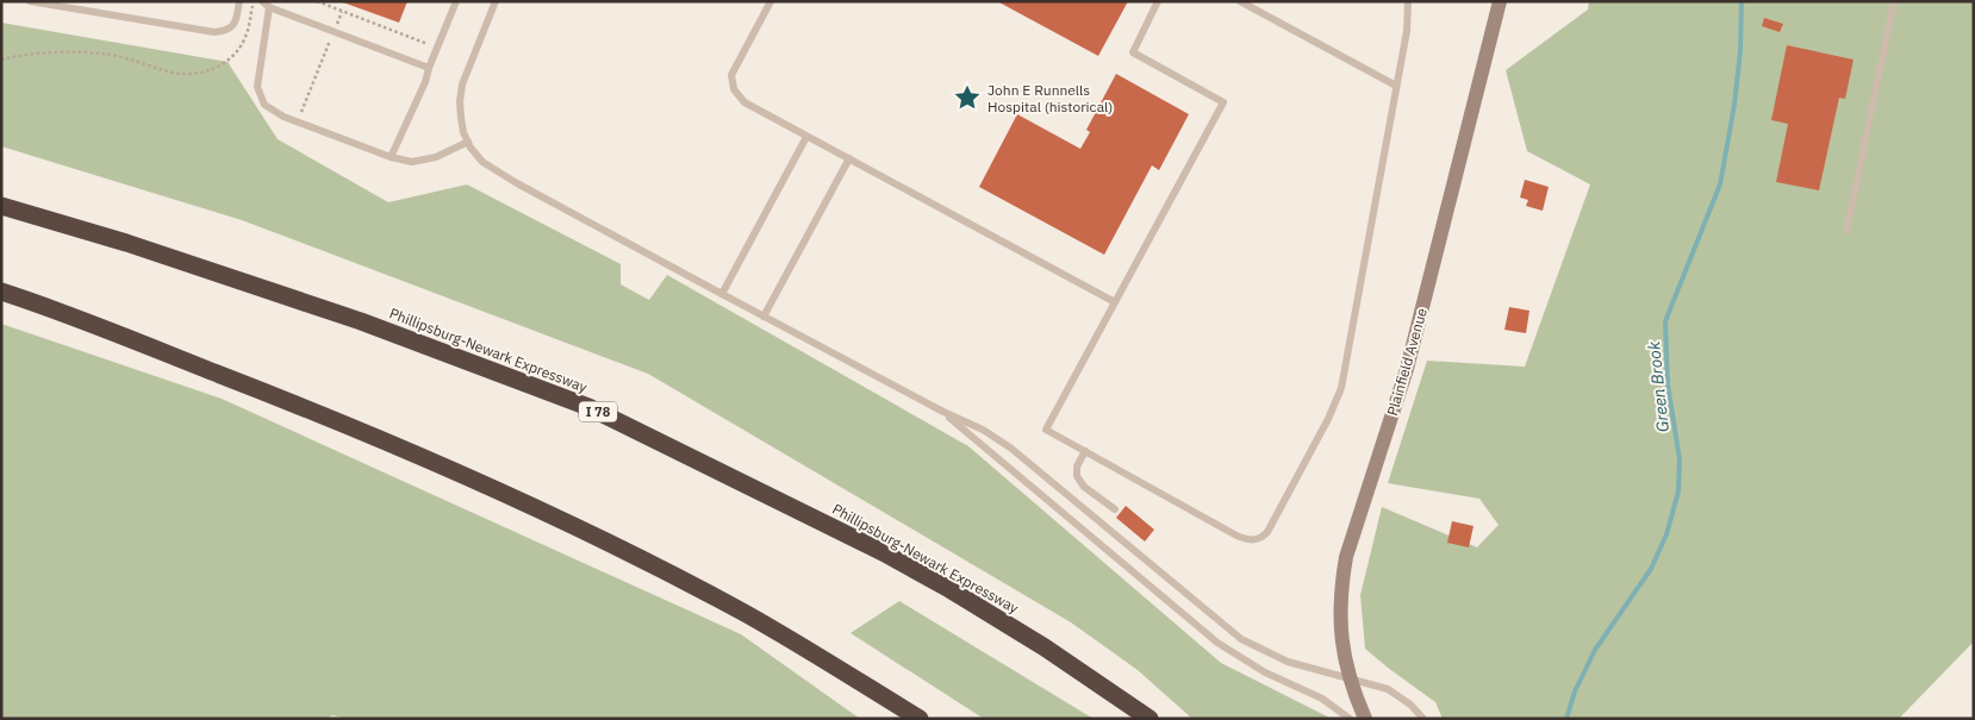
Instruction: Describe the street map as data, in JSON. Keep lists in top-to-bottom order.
{
  "streets": {
    "highway": ["Phillipsburg-Newark Expressway", "I 78"],
    "main road": ["Plainfield Avenue"]
  },
  "water": ["Green Brook"],
  "places": {
    "place": ["John E Runnells Hospital (historical)"]
  }
}
